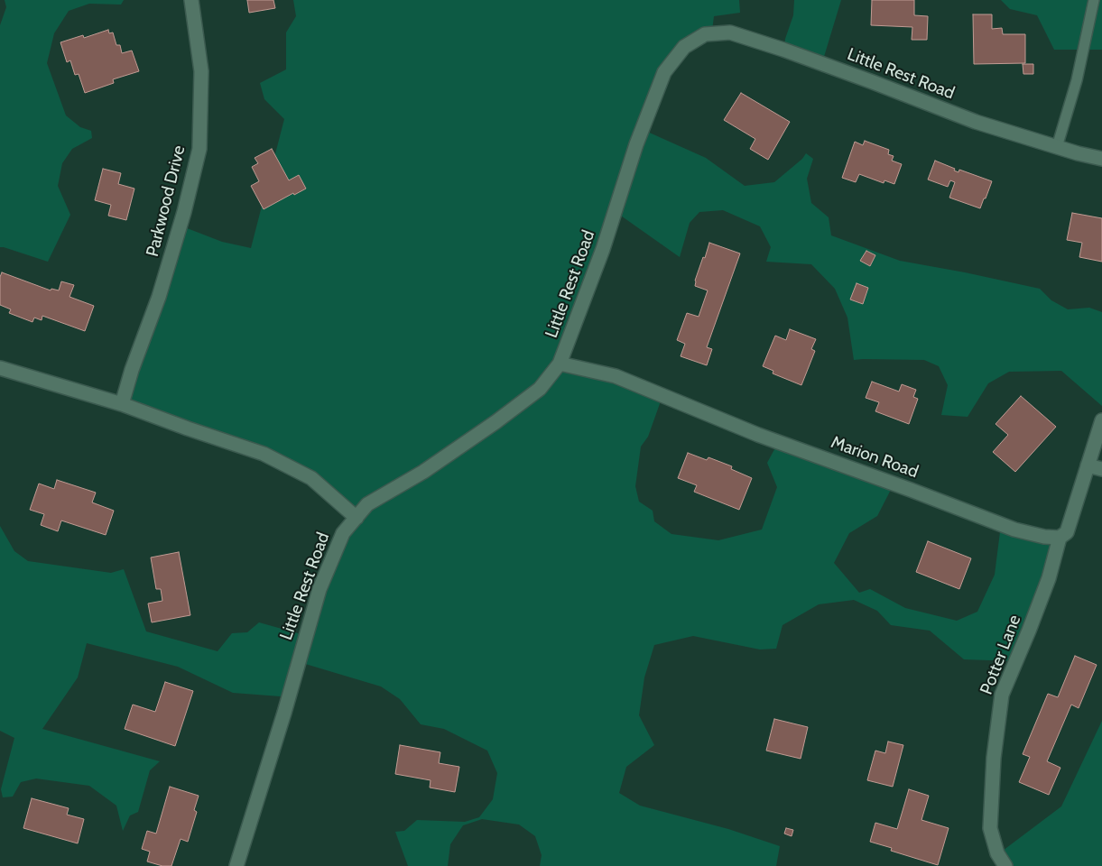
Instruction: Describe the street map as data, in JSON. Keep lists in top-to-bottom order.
{
  "streets": {
    "street": [
      "Little Rest Road",
      "Parkwood Drive",
      "Marion Road",
      "Potter Lane"
    ]
  },
  "crossings": [
    ["Little Rest Road", "Marion Road"],
    ["Marion Road", "Potter Lane"]
  ]
}
